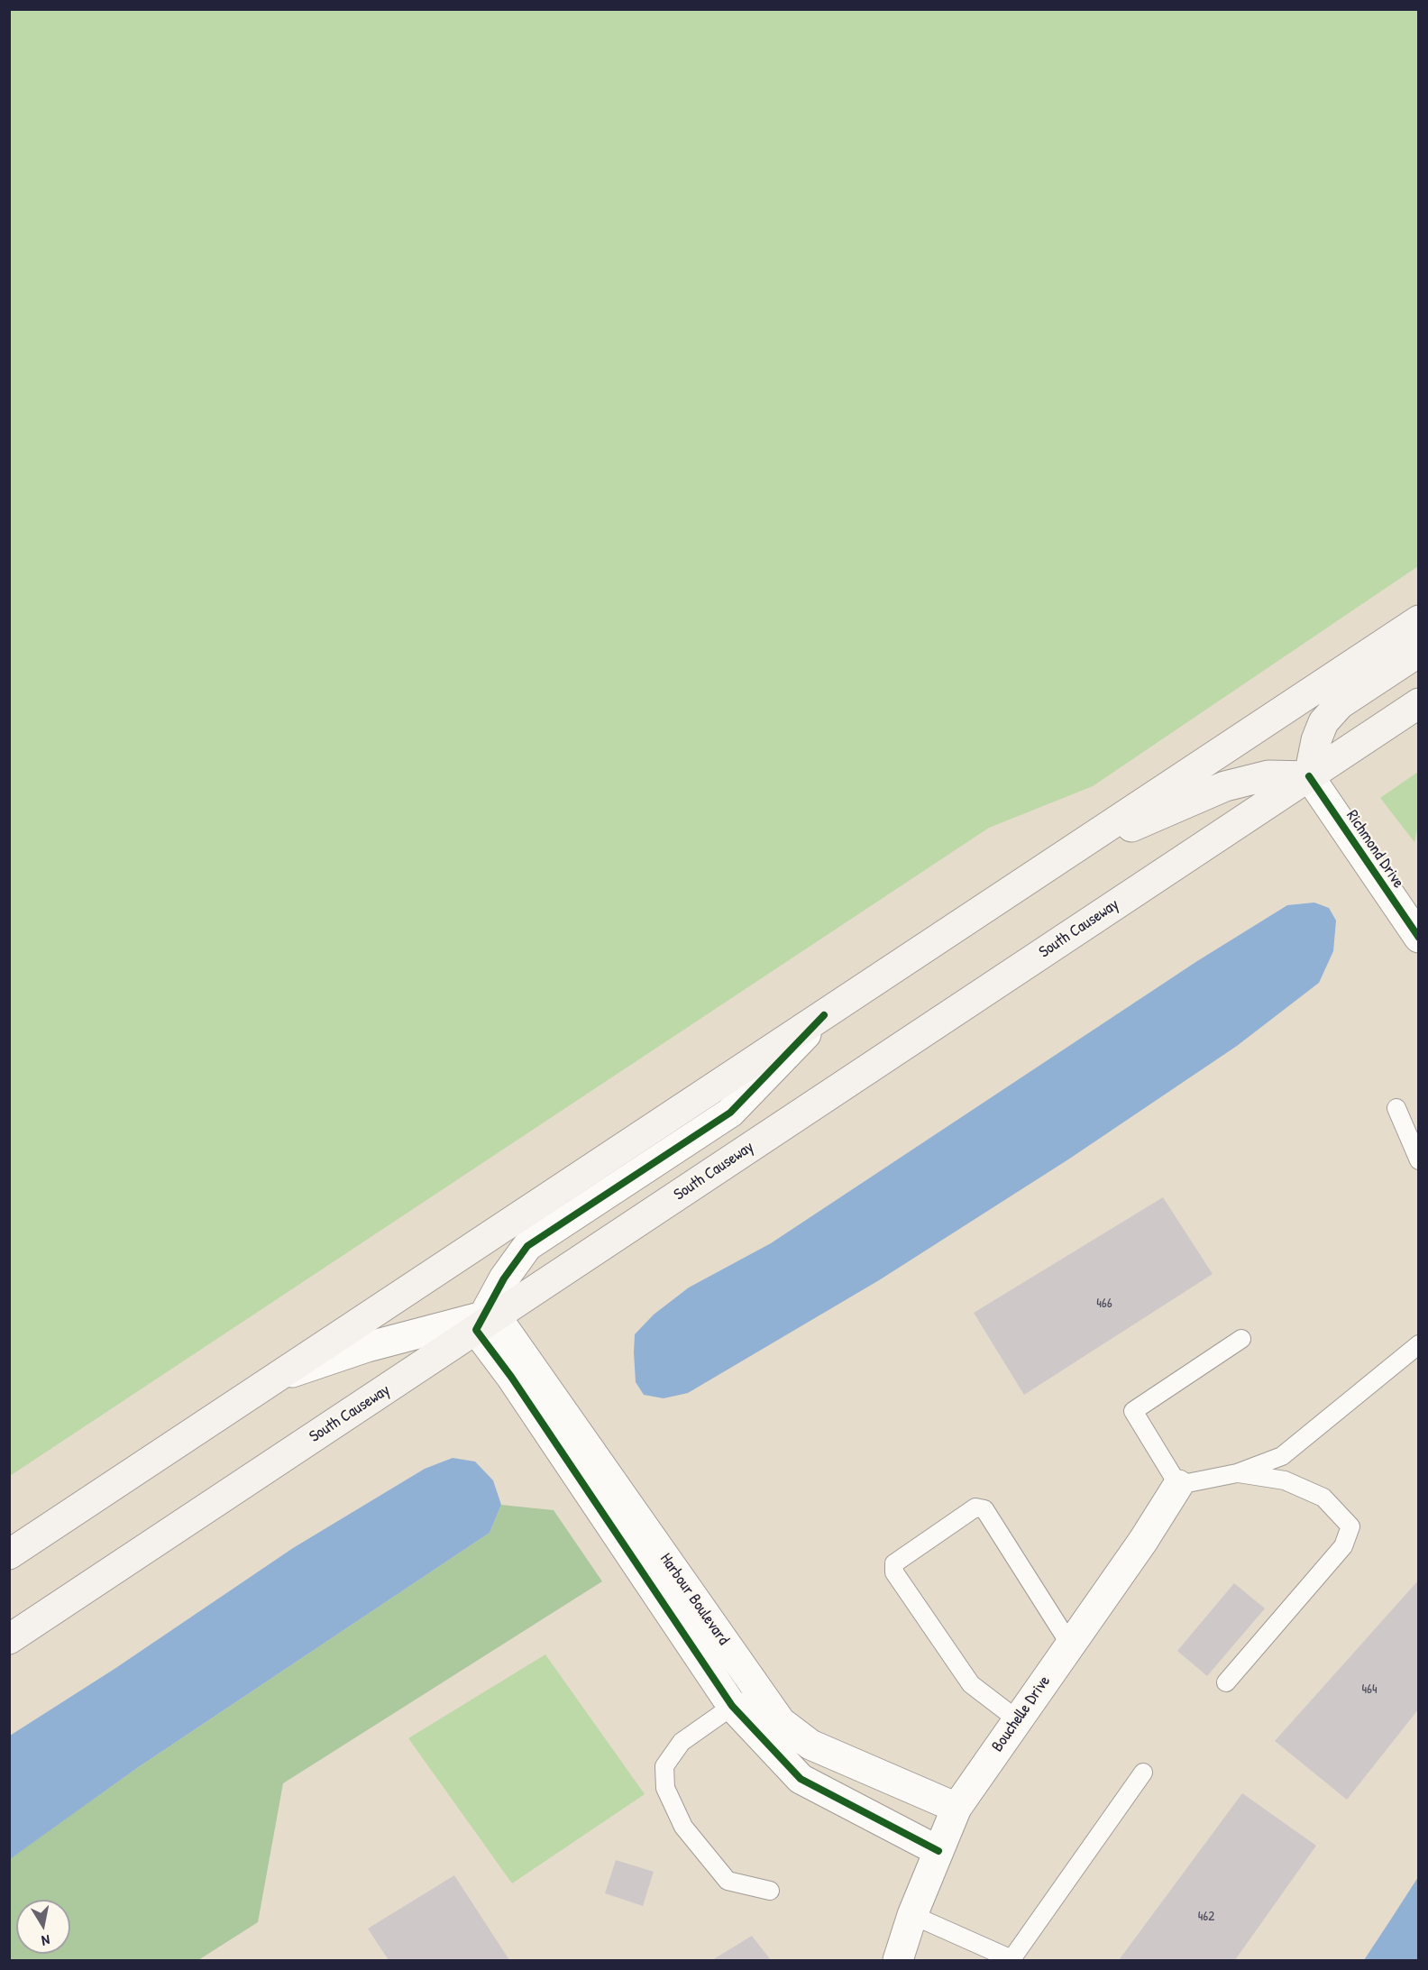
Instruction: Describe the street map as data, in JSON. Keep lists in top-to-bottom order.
{
  "streets": {
    "main road": ["South Causeway"],
    "street": ["Richmond Drive", "Harbour Boulevard", "Bouchelle Drive"]
  },
  "crossings": [
    ["Richmond Drive", "South Causeway"],
    ["South Causeway", "Harbour Boulevard"],
    ["Harbour Boulevard", "Bouchelle Drive"]
  ],
  "house_numbers": ["466", "464", "462"],
  "north": "bottom"
}
